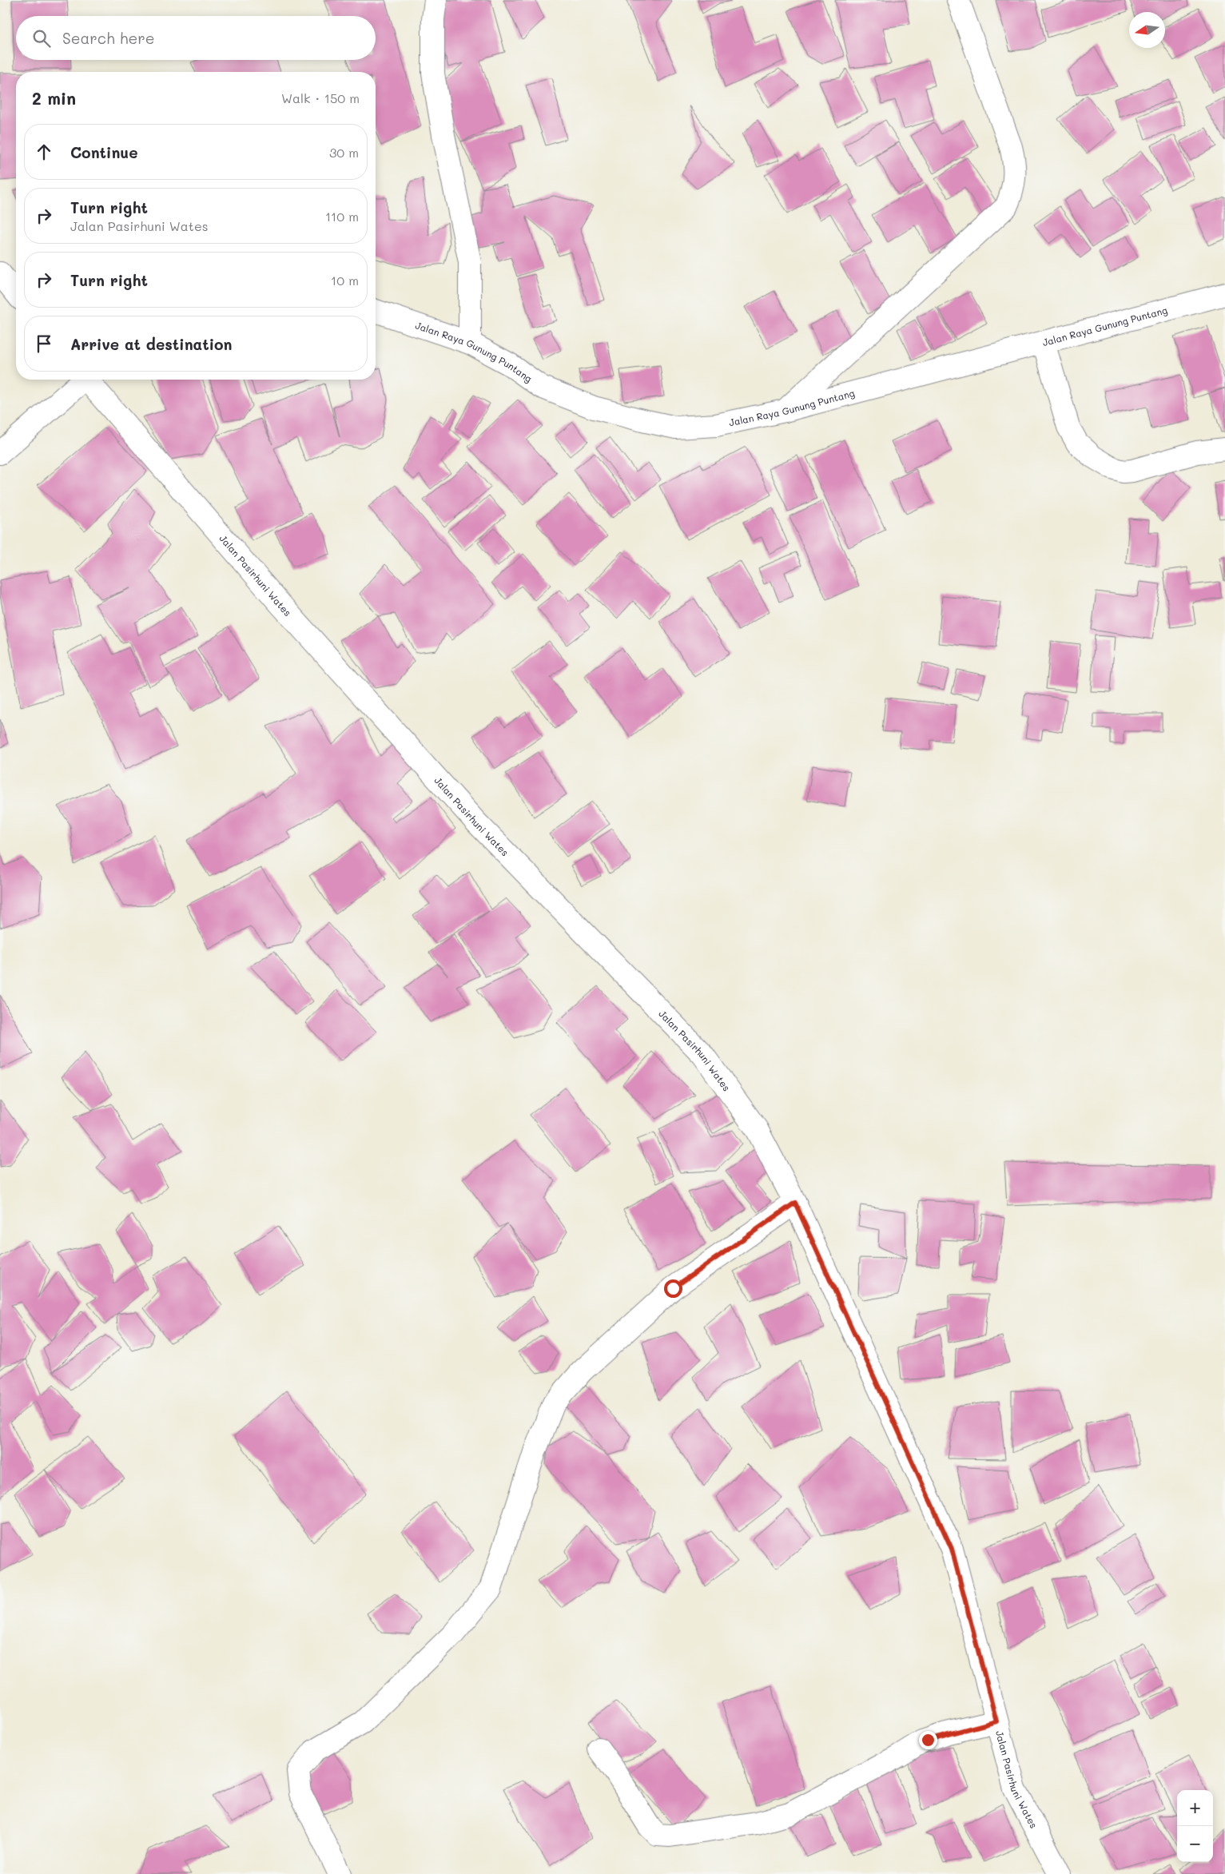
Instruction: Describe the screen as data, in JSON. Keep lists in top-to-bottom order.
{
  "streets": {
    "street": ["Jalan Raya Gunung Puntang", "Jalan Pasirhuni Wates"]
  },
  "north": "left",
  "page": {
    "search": "Search here",
    "heading": ["2 min", "Walk · 150 m"],
    "list": [
      ["Continue", "30 m"],
      ["Turn right", "Jalan Pasirhuni Wates", "110 m"],
      ["Turn right", "10 m"],
      "Arrive at destination"
    ],
    "map_buttons": ["+", "−"]
  }
}
